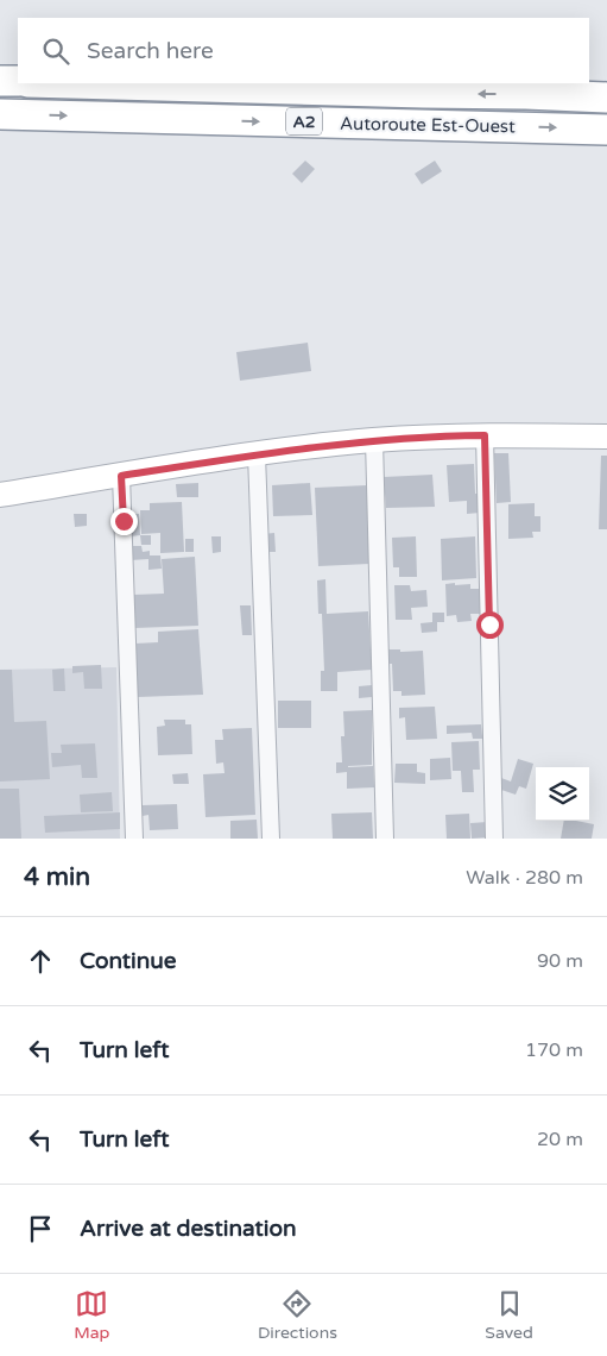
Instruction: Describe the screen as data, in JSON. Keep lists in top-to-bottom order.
{
  "streets": {
    "highway": ["A2", "Autoroute Est-Ouest"]
  },
  "page": {
    "search": "Search here",
    "heading": ["4 min", "Walk · 280 m"],
    "list": [
      ["Continue", "90 m"],
      ["Turn left", "170 m"],
      ["Turn left", "20 m"],
      "Arrive at destination"
    ],
    "nav": ["Map", "Directions", "Saved"]
  }
}
